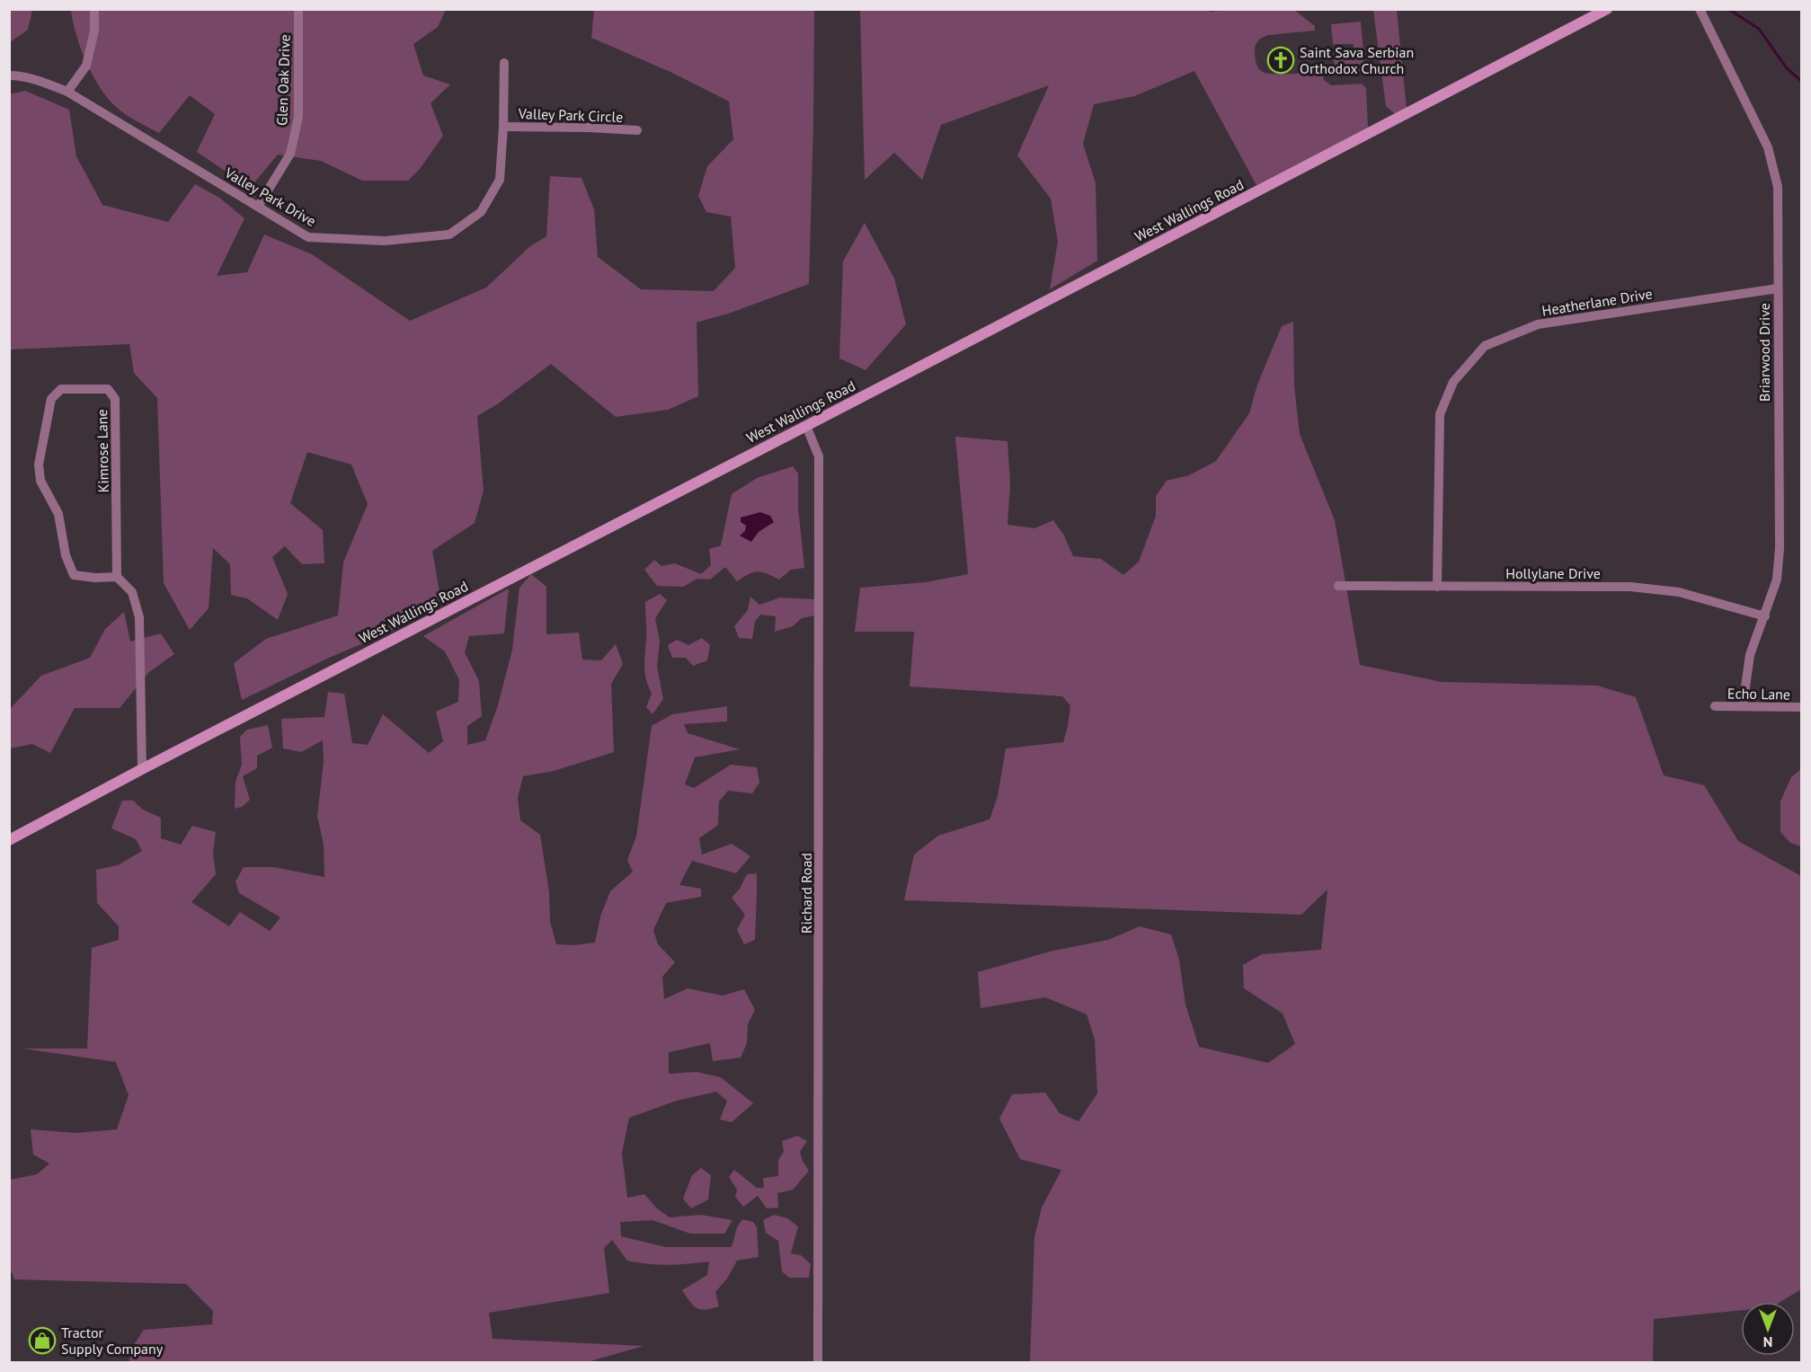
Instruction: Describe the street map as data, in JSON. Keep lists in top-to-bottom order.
{
  "streets": {
    "street": [
      "Glen Oak Drive",
      "Valley Park Circle",
      "Valley Park Drive",
      "West Wallings Road",
      "Heatherlane Drive",
      "Briarwood Drive",
      "Kimrose Lane",
      "Hollylane Drive",
      "Echo Lane",
      "Richard Road"
    ]
  },
  "crossings": [
    ["Glen Oak Drive", "Valley Park Drive"],
    ["Valley Park Circle", "Valley Park Drive"],
    ["West Wallings Road", "Richard Road"],
    ["Heatherlane Drive", "Briarwood Drive"],
    ["Heatherlane Drive", "Hollylane Drive"],
    ["Briarwood Drive", "Hollylane Drive"],
    ["Briarwood Drive", "Echo Lane"]
  ],
  "places": {
    "church": ["Saint Sava Serbian Orthodox Church"],
    "shop": ["Tractor Supply Company"]
  },
  "north": "bottom"
}
